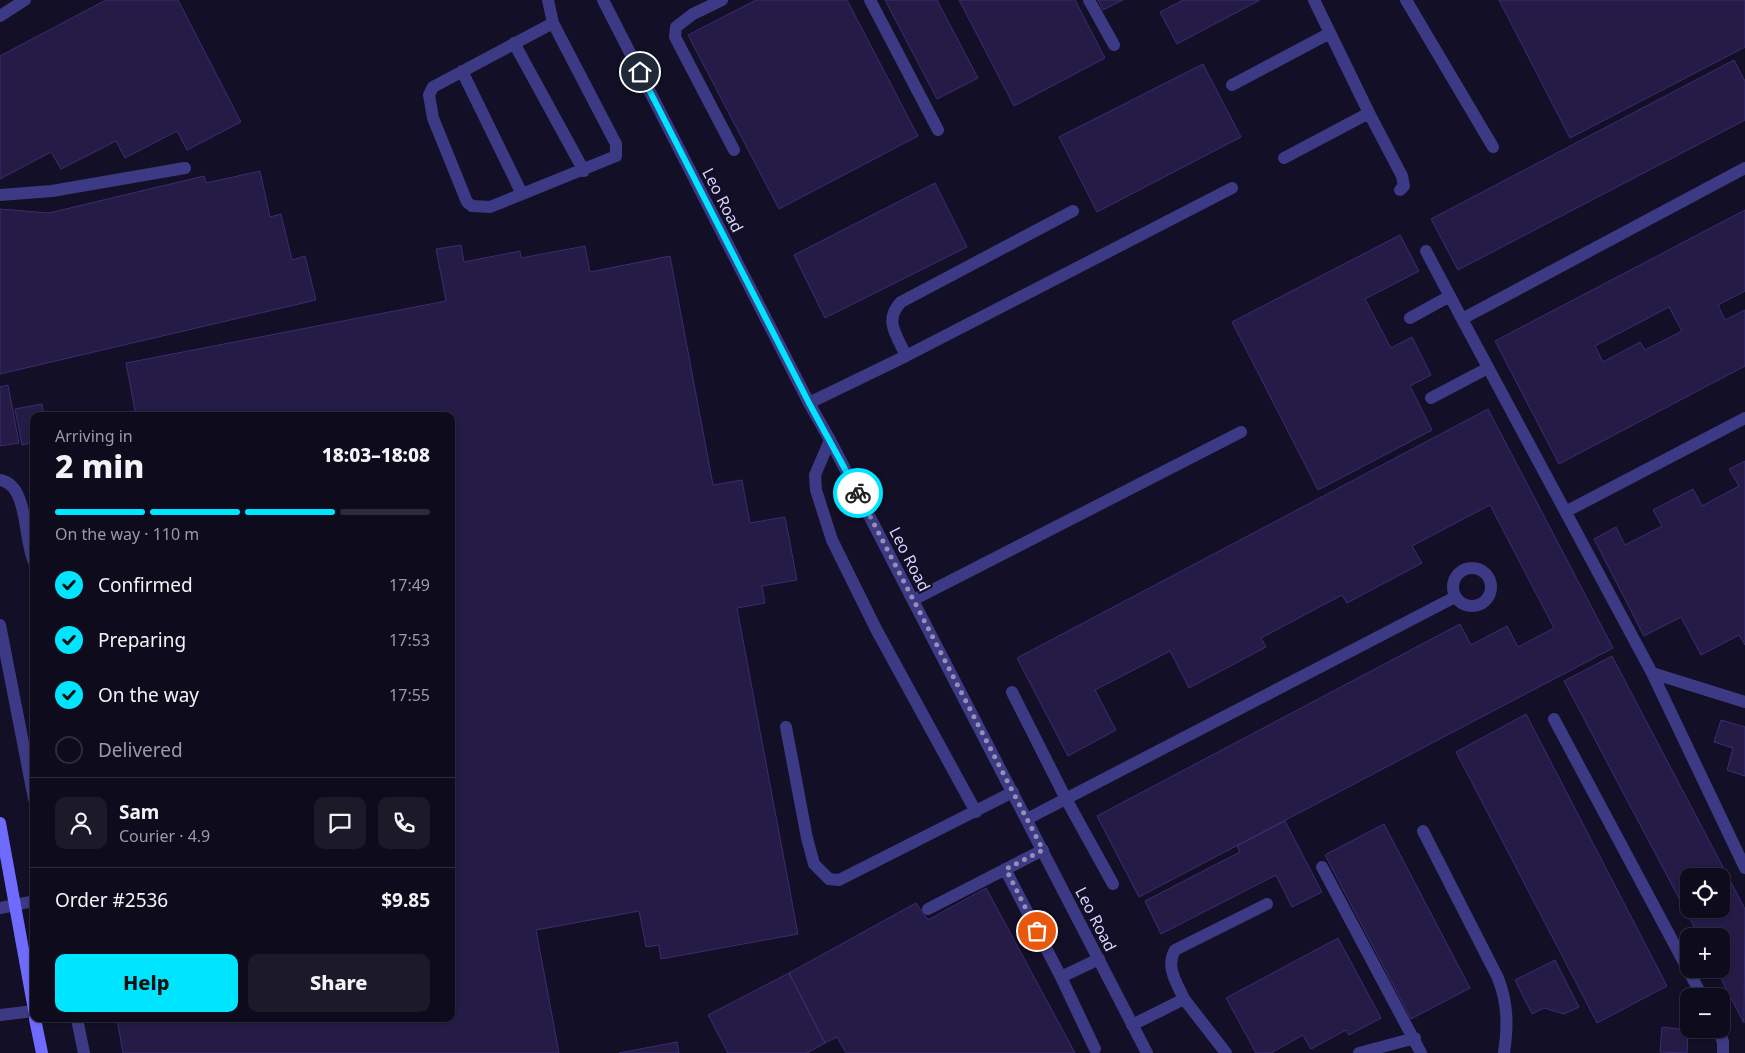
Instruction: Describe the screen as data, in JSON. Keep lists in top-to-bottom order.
{
  "streets": {
    "street": ["Leo Road"]
  },
  "page": {
    "heading": ["2 min", "Arriving in", "18:03–18:08"],
    "panel": [
      "Sam",
      "Courier · 4.9",
      "Order #2536",
      "$9.85"
    ],
    "bar": "On the way · 110 m",
    "list": [
      ["Confirmed", "17:49"],
      ["Preparing", "17:53"],
      ["On the way", "17:55"],
      "Delivered"
    ],
    "map_buttons": ["+", "−"],
    "buttons": ["Help", "Share"]
  }
}
